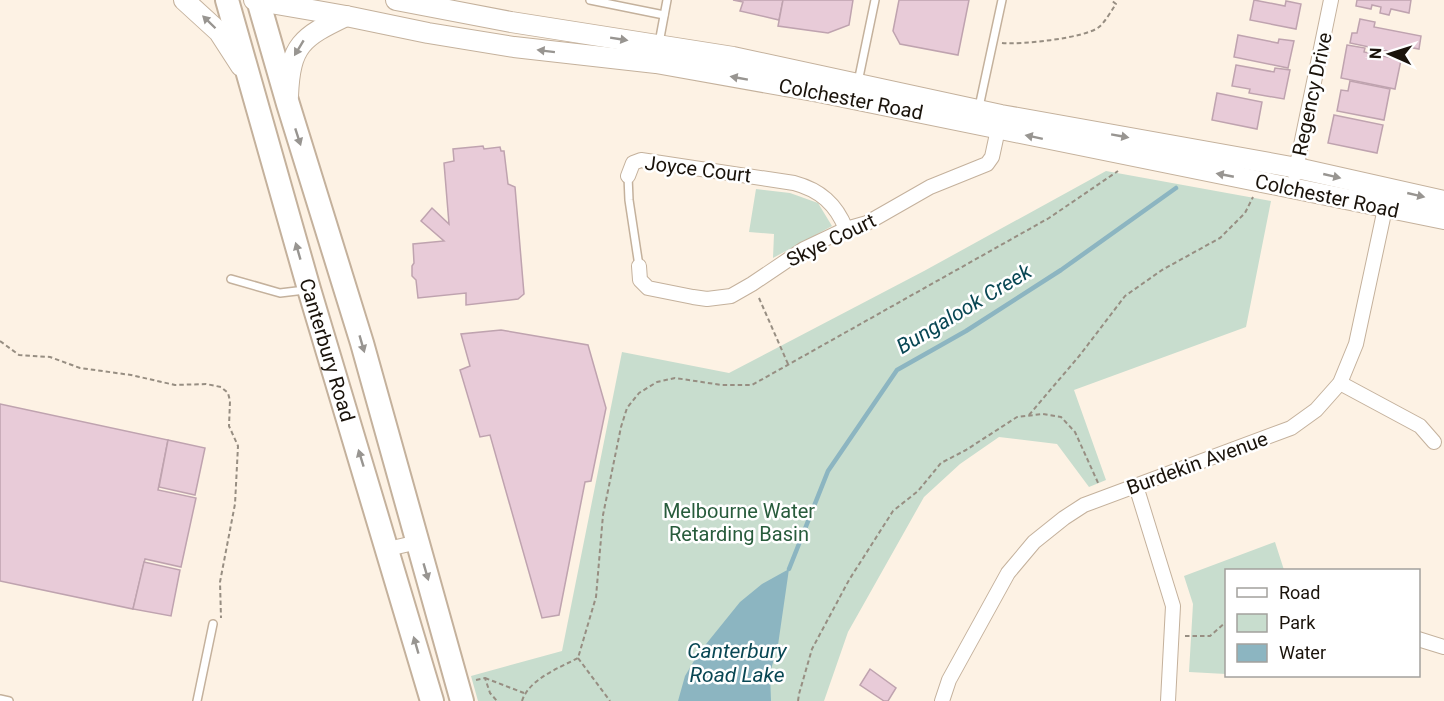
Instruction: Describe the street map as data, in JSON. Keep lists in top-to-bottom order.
{
  "streets": {
    "main road": ["Colchester Road", "Canterbury Road"],
    "street": [
      "Regency Drive",
      "Joyce Court",
      "Skye Court",
      "Burdekin Avenue"
    ]
  },
  "crossings": [
    ["Regency Drive", "Colchester Road"],
    ["Colchester Road", "Skye Court"],
    ["Colchester Road", "Canterbury Road"],
    ["Colchester Road", "Burdekin Avenue"],
    ["Joyce Court", "Skye Court"]
  ],
  "water": ["Bungalook Creek", "Canterbury Road Lake"],
  "parks": ["Melbourne Water Retarding Basin"],
  "legend": ["Road", "Park", "Water"],
  "north": "left"
}
